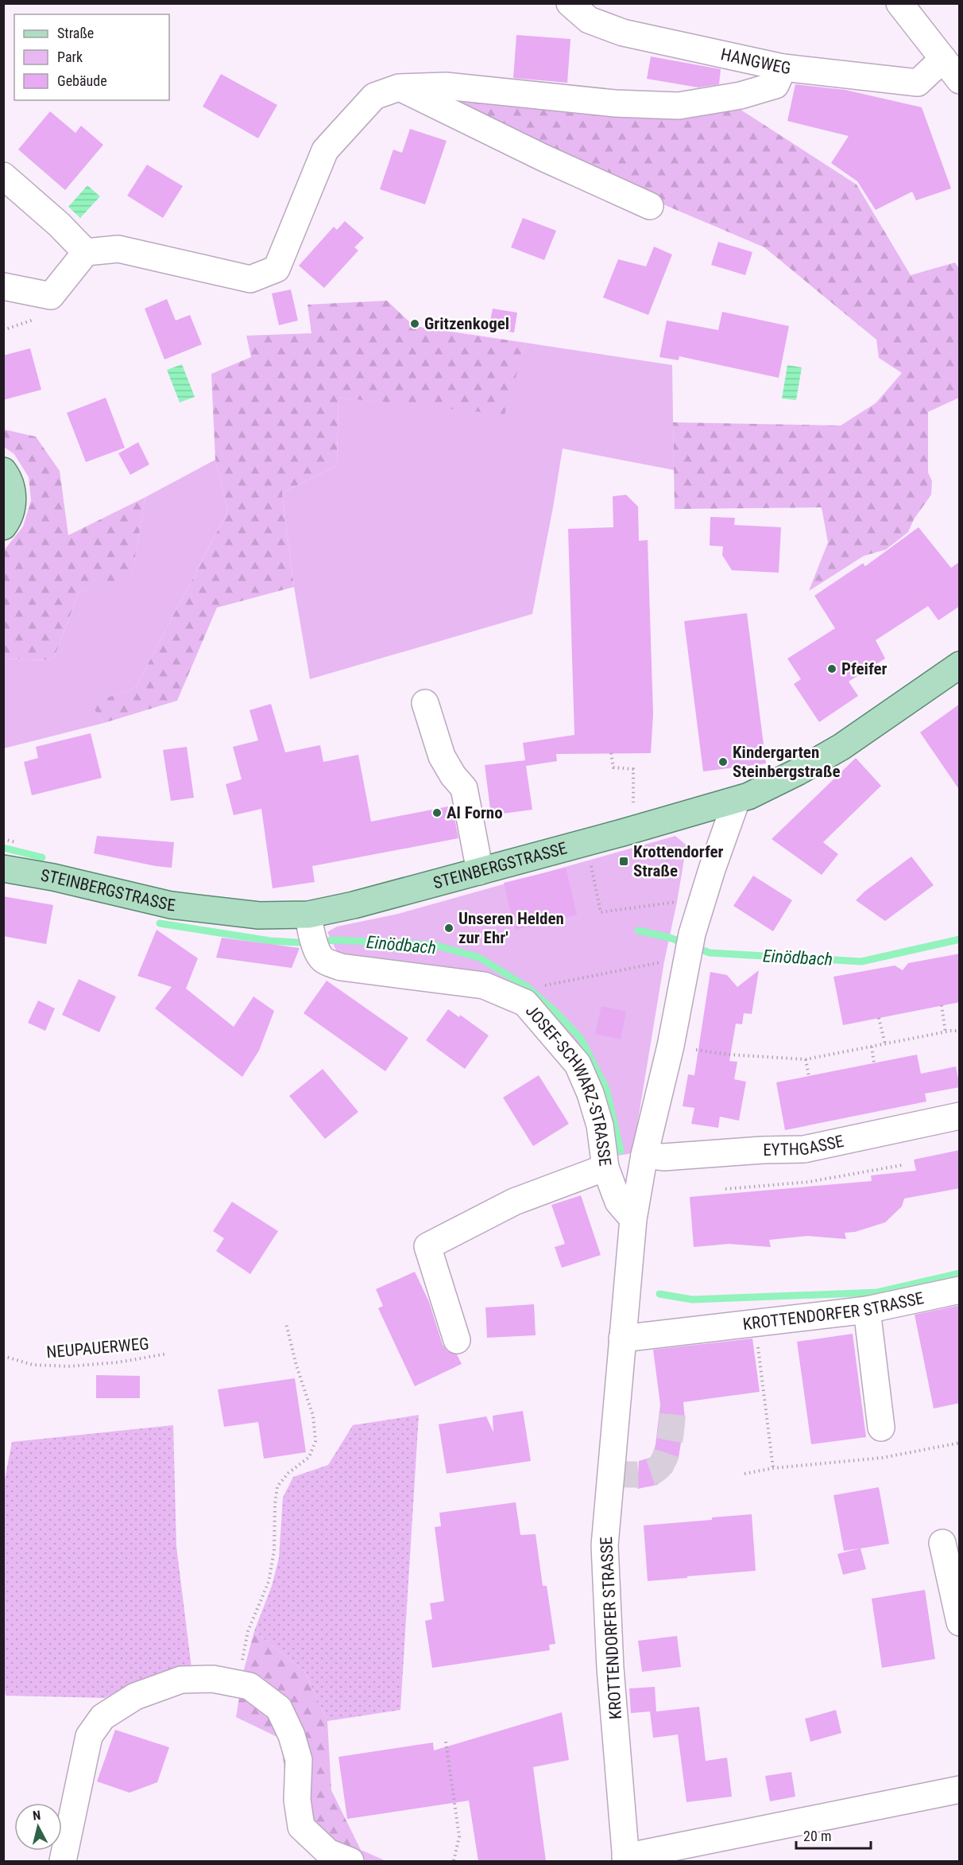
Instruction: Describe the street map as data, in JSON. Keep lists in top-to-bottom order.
{
  "streets": {
    "main road": ["STEINBERGSTRASSE"],
    "street": [
      "HANGWEG",
      "JOSEF-SCHWARZ-STRASSE",
      "EYTHGASSE",
      "KROTTENDORFER STRASSE"
    ],
    "path": ["NEUPAUERWEG"]
  },
  "crossings": [
    ["STEINBERGSTRASSE", "JOSEF-SCHWARZ-STRASSE"],
    ["STEINBERGSTRASSE", "KROTTENDORFER STRASSE"],
    ["JOSEF-SCHWARZ-STRASSE", "KROTTENDORFER STRASSE"],
    ["EYTHGASSE", "KROTTENDORFER STRASSE"]
  ],
  "water": ["Einödbach"],
  "places": {
    "other": [
      "Gritzenkogel",
      "Pfeifer",
      "Kindergarten Steinbergstraße",
      "Al Forno",
      "Unseren Helden zur Ehr'"
    ],
    "transit": ["Krottendorfer Straße"]
  },
  "legend": ["Straße", "Park", "Gebäude"],
  "scale_bar": "20 m",
  "north": "top"
}
